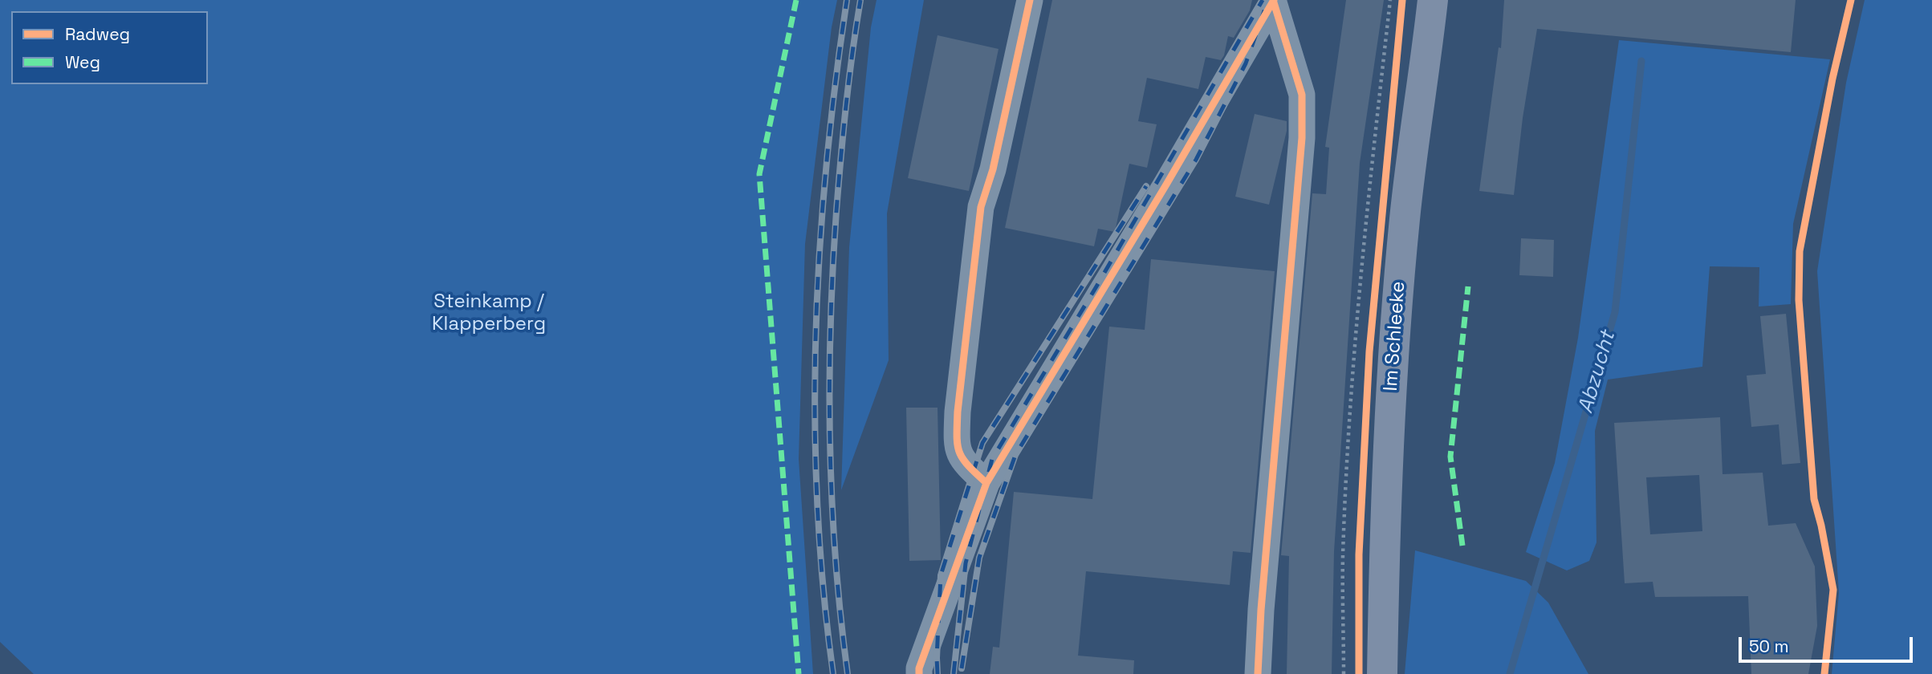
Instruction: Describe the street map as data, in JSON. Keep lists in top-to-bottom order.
{
  "streets": {
    "main road": ["Im Schleeke"]
  },
  "water": ["Abzucht"],
  "parks": ["Steinkamp / Klapperberg"],
  "legend": ["Radweg", "Weg"],
  "scale_bar": "50 m"
}
